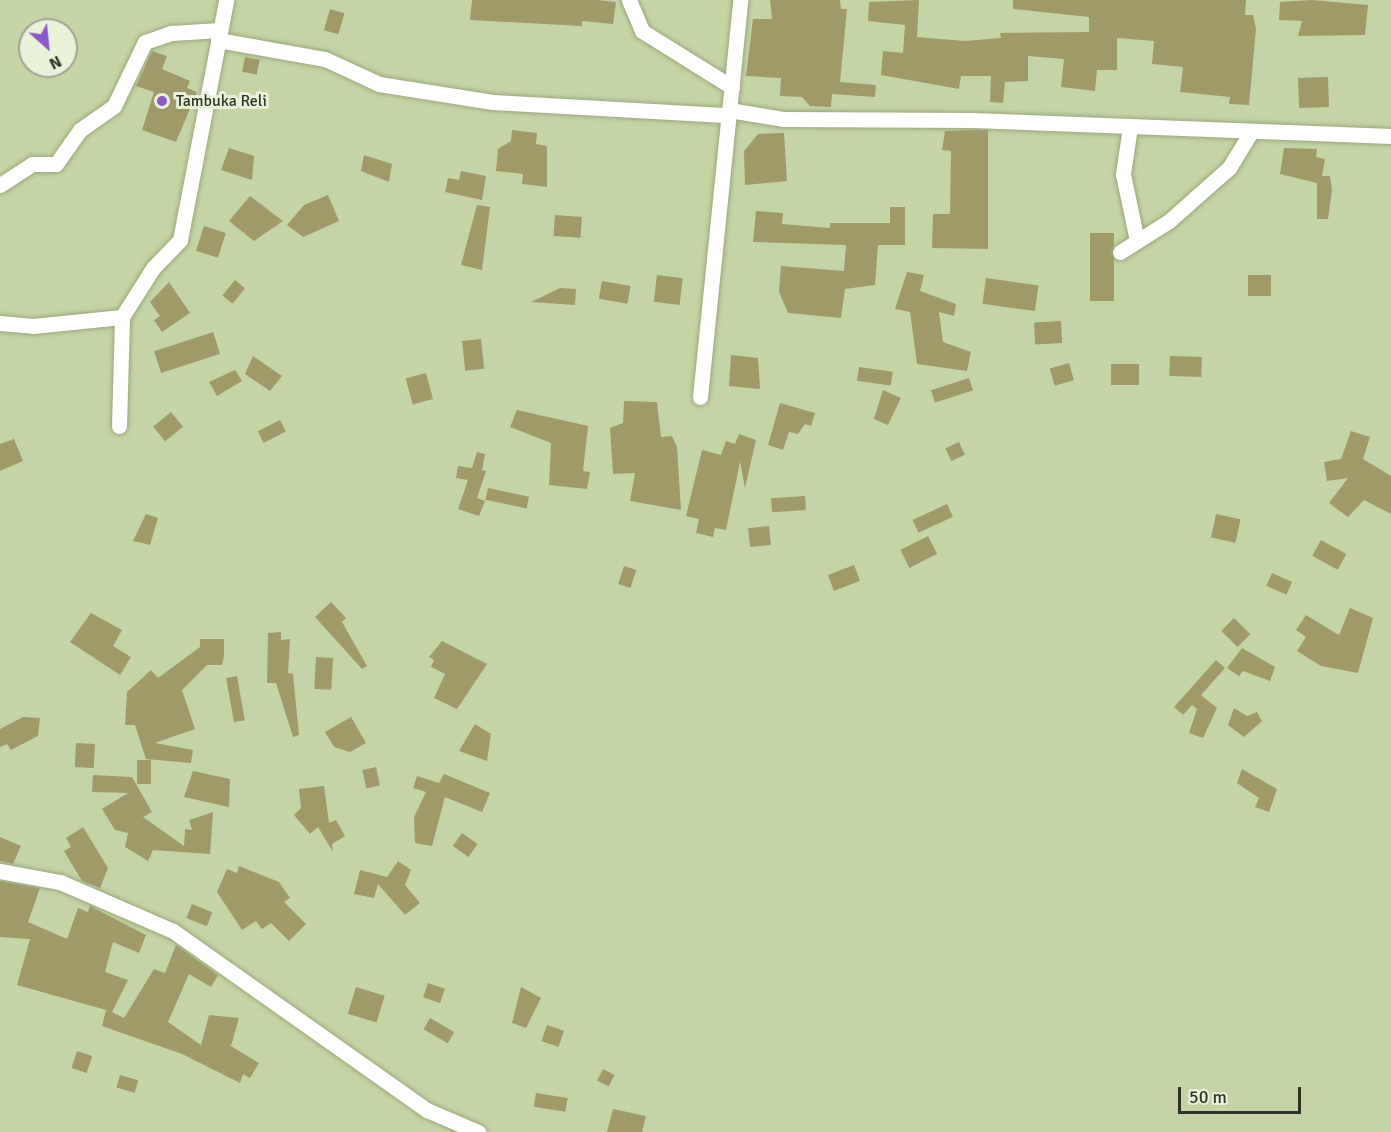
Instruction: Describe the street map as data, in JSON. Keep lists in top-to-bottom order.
{
  "places": ["Tambuka Reli"],
  "scale_bar": "50 m",
  "north": "bottom right"
}
